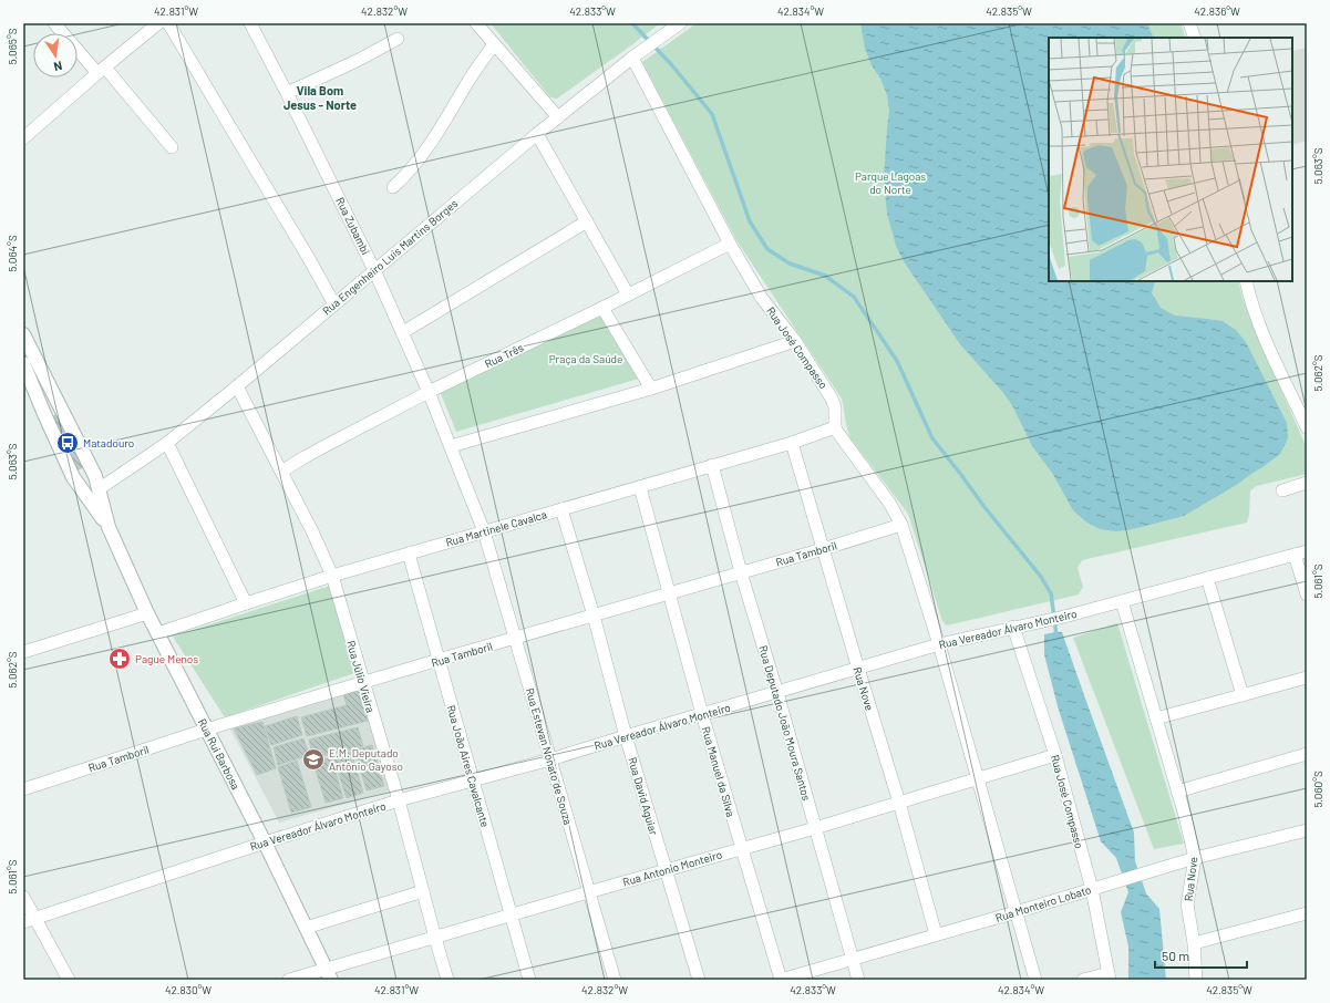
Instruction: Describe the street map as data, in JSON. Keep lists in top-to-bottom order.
{
  "streets": {
    "street": [
      "Rua Zubambi",
      "Rua Engenheiro Luis Martins Borges",
      "Rua José Compasso",
      "Rua Três",
      "Rua Martinele Cavalca",
      "Rua Tamboril",
      "Rua Vereador Álvaro Monteiro",
      "Rua Júlio Vieira",
      "Rua Nove",
      "Rua Deputado João Moura Santos",
      "Rua Rui Barbosa",
      "Rua Estevan Nonato de Souza",
      "Rua João Aires Cavalcante",
      "Rua Manuel da Silva",
      "Rua David Aguiar",
      "Rua Antonio Monteiro",
      "Rua Monteiro Lobato"
    ]
  },
  "crossings": [
    ["Rua Zubambi", "Rua Engenheiro Luis Martins Borges"],
    ["Rua Zubambi", "Rua Três"],
    ["Rua Zubambi", "Rua Martinele Cavalca"],
    ["Rua Zubambi", "Rua Estevan Nonato de Souza"],
    ["Rua Engenheiro Luis Martins Borges", "Rua José Compasso"],
    ["Rua Engenheiro Luis Martins Borges", "Rua Júlio Vieira"],
    ["Rua Engenheiro Luis Martins Borges", "Rua Rui Barbosa"],
    ["Rua José Compasso", "Rua Três"],
    ["Rua José Compasso", "Rua Martinele Cavalca"],
    ["Rua José Compasso", "Rua Vereador Álvaro Monteiro"],
    ["Rua José Compasso", "Rua Antonio Monteiro"],
    ["Rua José Compasso", "Rua Monteiro Lobato"],
    ["Rua Três", "Rua Júlio Vieira"],
    ["Rua Martinele Cavalca", "Rua Júlio Vieira"],
    ["Rua Martinele Cavalca", "Rua Nove"],
    ["Rua Martinele Cavalca", "Rua Deputado João Moura Santos"],
    ["Rua Martinele Cavalca", "Rua Rui Barbosa"],
    ["Rua Martinele Cavalca", "Rua Estevan Nonato de Souza"],
    ["Rua Martinele Cavalca", "Rua João Aires Cavalcante"],
    ["Rua Martinele Cavalca", "Rua Manuel da Silva"],
    ["Rua Martinele Cavalca", "Rua David Aguiar"],
    ["Rua Tamboril", "Rua Júlio Vieira"],
    ["Rua Tamboril", "Rua Nove"],
    ["Rua Tamboril", "Rua Deputado João Moura Santos"],
    ["Rua Tamboril", "Rua Rui Barbosa"],
    ["Rua Tamboril", "Rua Estevan Nonato de Souza"],
    ["Rua Tamboril", "Rua João Aires Cavalcante"],
    ["Rua Tamboril", "Rua Manuel da Silva"],
    ["Rua Tamboril", "Rua David Aguiar"],
    ["Rua Vereador Álvaro Monteiro", "Rua Júlio Vieira"],
    ["Rua Vereador Álvaro Monteiro", "Rua Nove"],
    ["Rua Vereador Álvaro Monteiro", "Rua Deputado João Moura Santos"],
    ["Rua Vereador Álvaro Monteiro", "Rua Rui Barbosa"],
    ["Rua Vereador Álvaro Monteiro", "Rua Estevan Nonato de Souza"],
    ["Rua Vereador Álvaro Monteiro", "Rua João Aires Cavalcante"],
    ["Rua Vereador Álvaro Monteiro", "Rua Manuel da Silva"],
    ["Rua Vereador Álvaro Monteiro", "Rua David Aguiar"],
    ["Rua Júlio Vieira", "Rua Antonio Monteiro"],
    ["Rua Nove", "Rua Antonio Monteiro"],
    ["Rua Nove", "Rua Monteiro Lobato"],
    ["Rua Deputado João Moura Santos", "Rua Antonio Monteiro"],
    ["Rua Deputado João Moura Santos", "Rua Monteiro Lobato"],
    ["Rua Rui Barbosa", "Rua Antonio Monteiro"],
    ["Rua Estevan Nonato de Souza", "Rua Antonio Monteiro"],
    ["Rua João Aires Cavalcante", "Rua Antonio Monteiro"],
    ["Rua Manuel da Silva", "Rua Antonio Monteiro"],
    ["Rua Manuel da Silva", "Rua Monteiro Lobato"],
    ["Rua David Aguiar", "Rua Antonio Monteiro"]
  ],
  "districts": ["Vila Bom Jesus - Norte"],
  "parks": ["Parque Lagoas do Norte", "Praça da Saúde"],
  "places": {
    "bus stop": ["Matadouro"],
    "pharmacy": ["Pague Menos"],
    "school or university": ["E.M. Deputado Antônio Gayoso"]
  },
  "scale_bar": "50 m",
  "north": "bottom",
  "coordinates": [
    "42.831°W",
    "42.832°W",
    "42.833°W",
    "42.834°W",
    "42.835°W",
    "42.836°W",
    "5.065°S",
    "5.063°S",
    "5.064°S",
    "5.062°S",
    "5.061°S",
    "5.060°S",
    "42.830°W"
  ]
}
